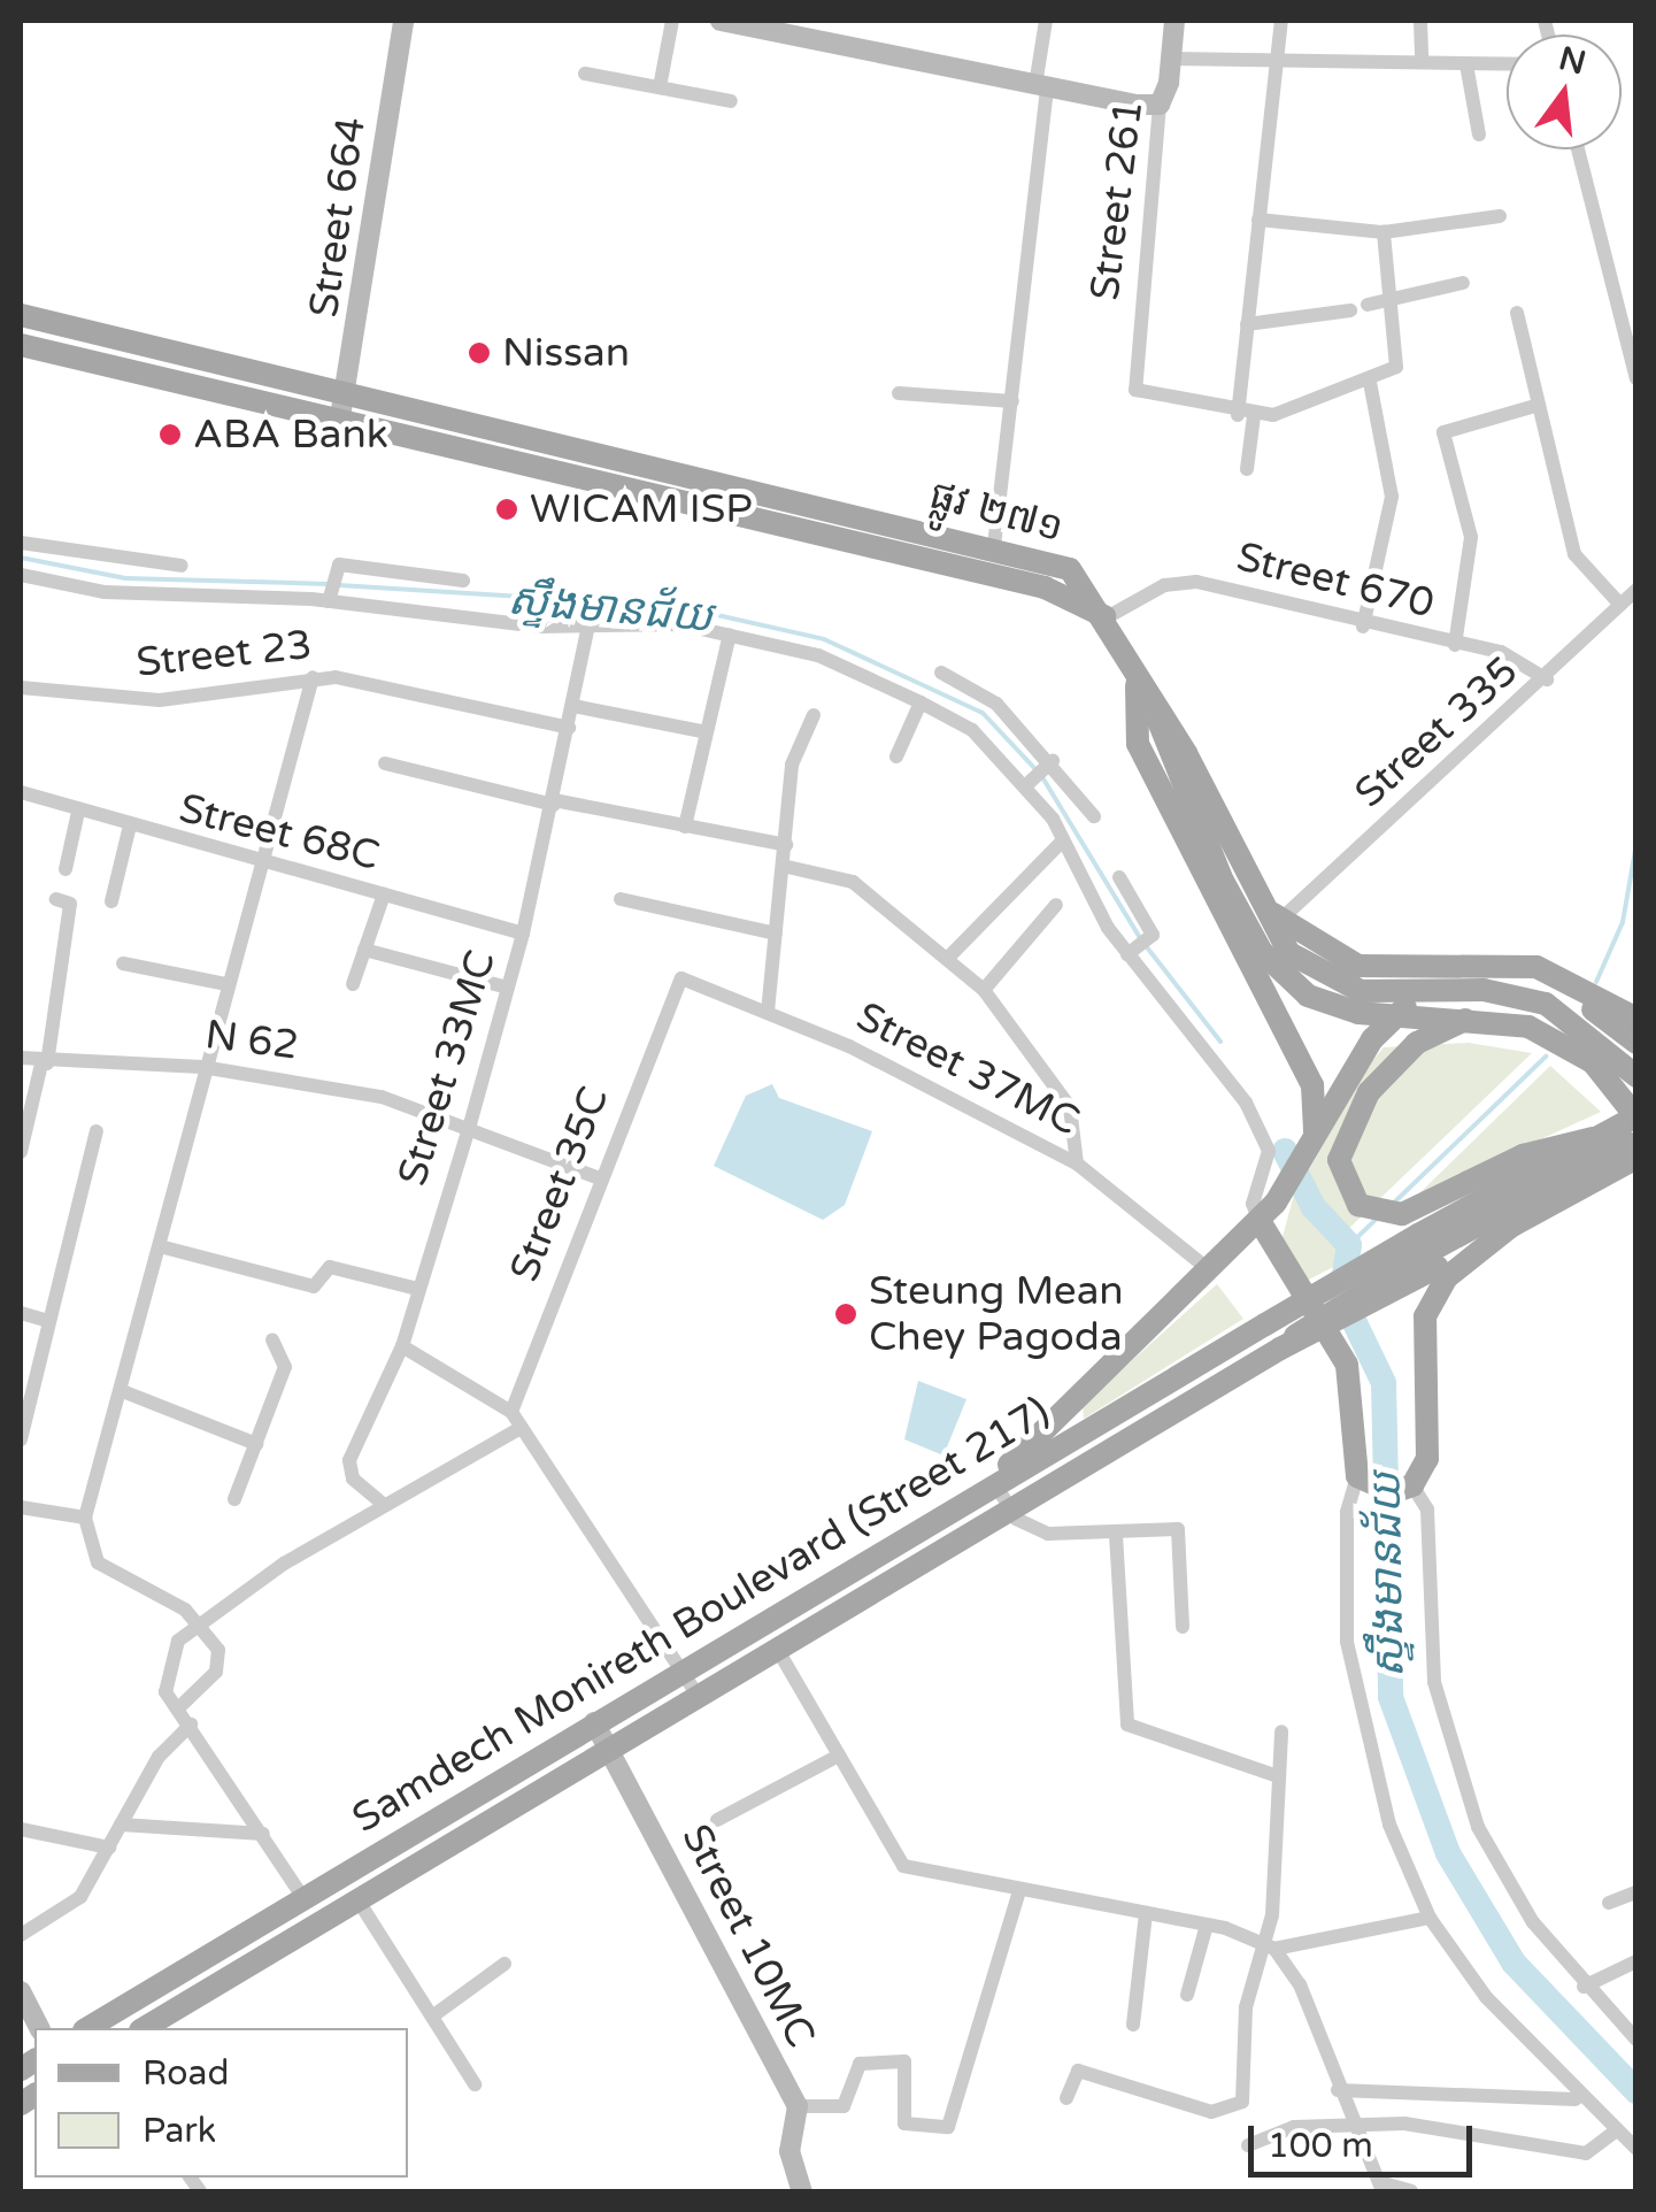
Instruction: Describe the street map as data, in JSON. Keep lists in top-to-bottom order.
{
  "streets": {
    "main road": ["ផ្លូវ ២៧១", "Samdech Monireth Boulevard (Street 217)"],
    "street": [
      "Street 261",
      "Street 664",
      "Street 670",
      "Street 23",
      "Street 335",
      "Street 68C",
      "N 62",
      "Street 33MC",
      "Street 37MC",
      "Street 35C",
      "Street 10MC"
    ]
  },
  "crossings": [
    ["Street 664", "ផ្លូវ ២៧១"],
    ["ផ្លូវ ២៧១", "Street 670"],
    ["Street 670", "Street 335"],
    ["Street 23", "Street 33MC"],
    ["Street 68C", "Street 33MC"],
    ["N 62", "Street 33MC"],
    ["N 62", "Street 35C"],
    ["Street 37MC", "Street 35C"],
    ["Samdech Monireth Boulevard (Street 217)", "Street 10MC"]
  ],
  "water": ["ស្ទឹងមានជ័យ"],
  "places": [
    "Nissan",
    "ABA Bank",
    "WICAM ISP",
    "Steung Mean Chey Pagoda"
  ],
  "legend": ["Road", "Park"],
  "scale_bar": "100 m",
  "north": "top"
}
